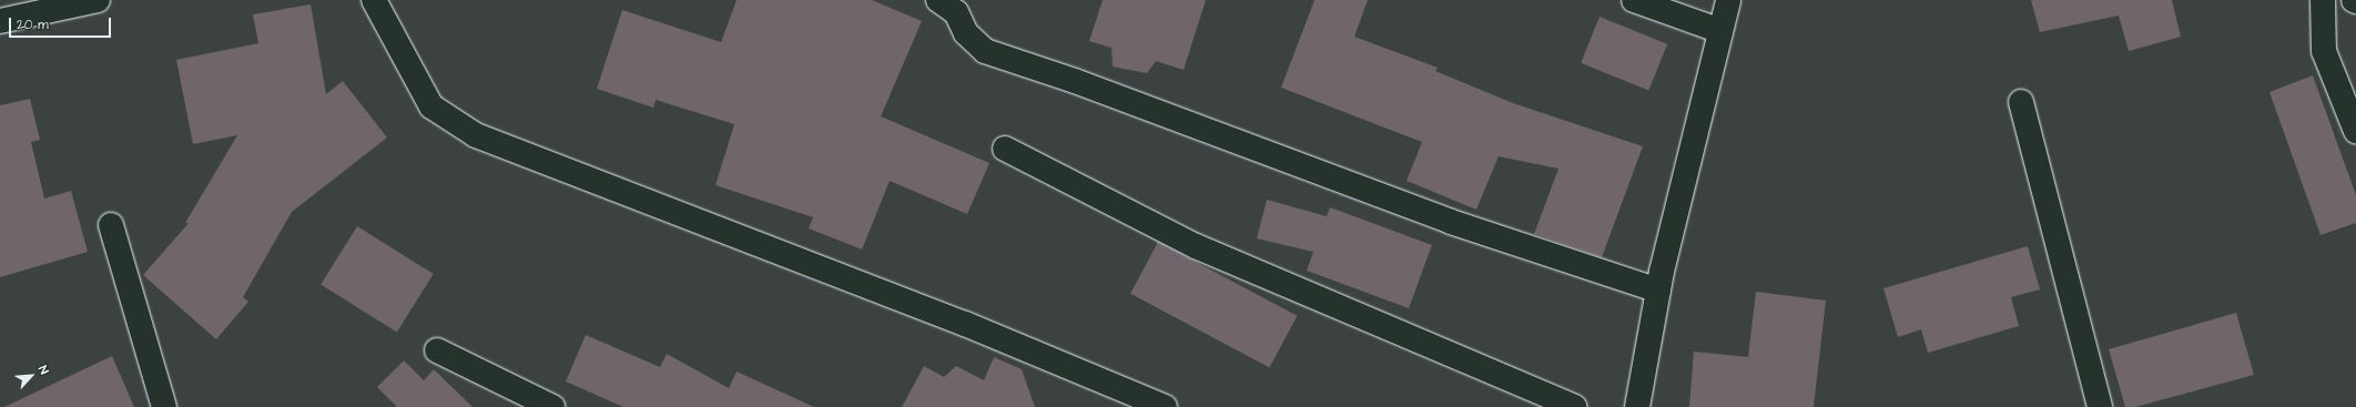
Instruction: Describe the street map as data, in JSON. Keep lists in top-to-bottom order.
{
  "scale_bar": "20 m",
  "north": "top right"
}
